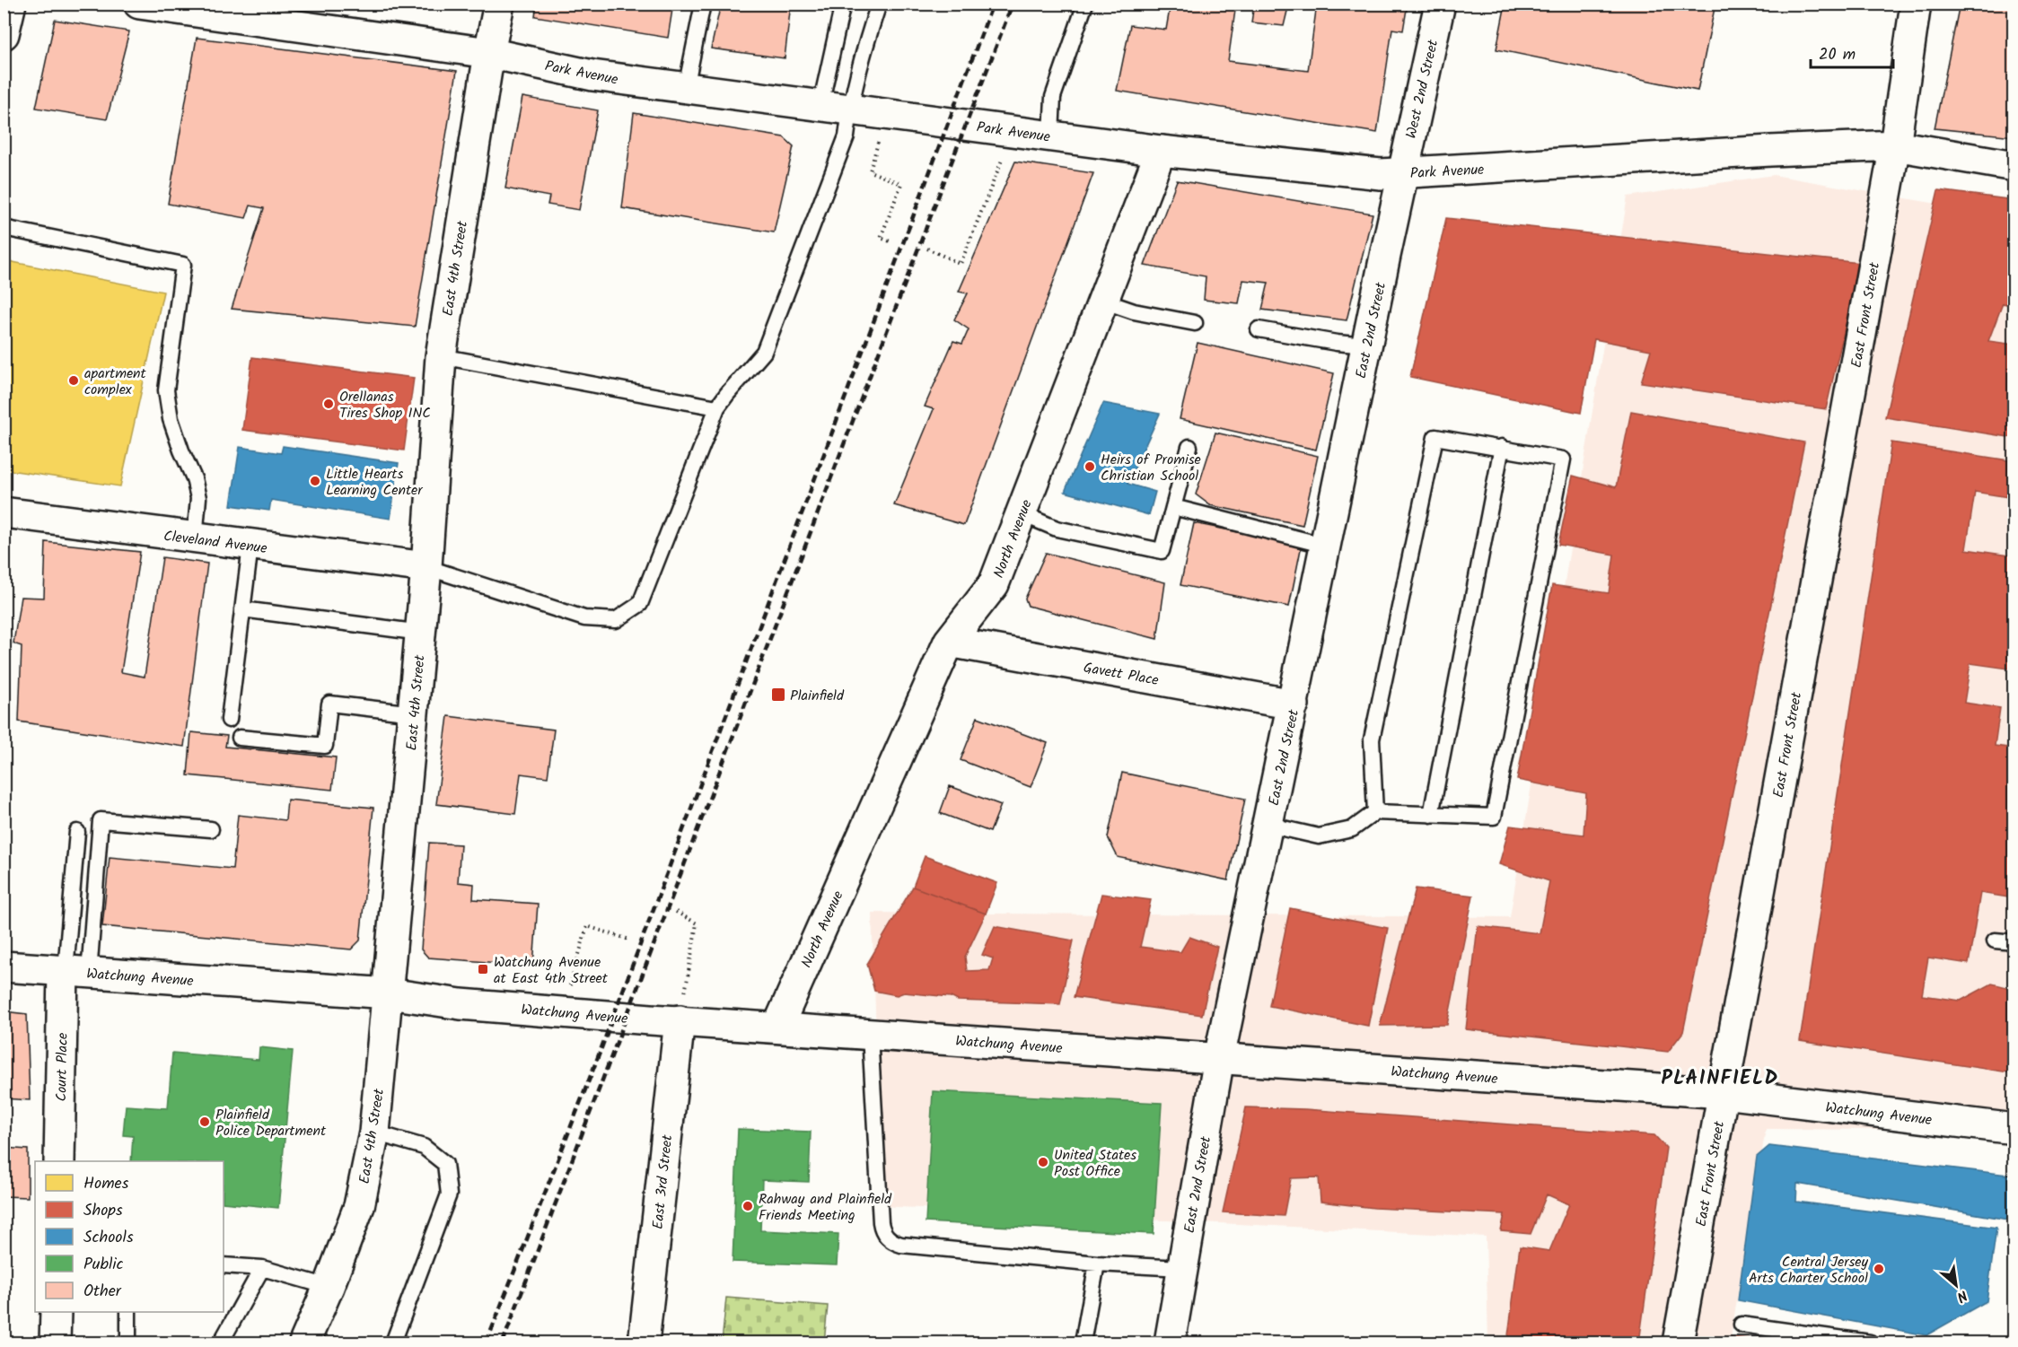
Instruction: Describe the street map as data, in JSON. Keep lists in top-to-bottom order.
{
  "streets": {
    "street": [
      "Park Avenue",
      "West 2nd Street",
      "East 4th Street",
      "East Front Street",
      "East 2nd Street",
      "North Avenue",
      "Cleveland Avenue",
      "Gavett Place",
      "Watchung Avenue",
      "Court Place",
      "East 3rd Street"
    ]
  },
  "crossings": [
    ["Park Avenue", "West 2nd Street"],
    ["Park Avenue", "East 4th Street"],
    ["Park Avenue", "East Front Street"],
    ["Park Avenue", "East 2nd Street"],
    ["Park Avenue", "North Avenue"],
    ["West 2nd Street", "East 2nd Street"],
    ["East 4th Street", "Cleveland Avenue"],
    ["East 4th Street", "Watchung Avenue"],
    ["East Front Street", "Watchung Avenue"],
    ["East 2nd Street", "Gavett Place"],
    ["East 2nd Street", "Watchung Avenue"],
    ["North Avenue", "Gavett Place"],
    ["North Avenue", "Watchung Avenue"],
    ["Watchung Avenue", "Court Place"],
    ["Watchung Avenue", "East 3rd Street"]
  ],
  "districts": ["PLAINFIELD"],
  "places": {
    "other": [
      "apartment complex",
      "Orellanas Tires Shop INC",
      "Heirs of Promise Christian School",
      "Little Hearts Learning Center",
      "Plainfield Police Department",
      "United States Post Office",
      "Rahway and Plainfield Friends Meeting",
      "Central Jersey Arts Charter School"
    ],
    "transit": ["Plainfield", "Watchung Avenue at East 4th Street"]
  },
  "legend": [
    "Homes",
    "Shops",
    "Schools",
    "Public",
    "Other"
  ],
  "scale_bar": "20 m",
  "north": "bottom right"
}
